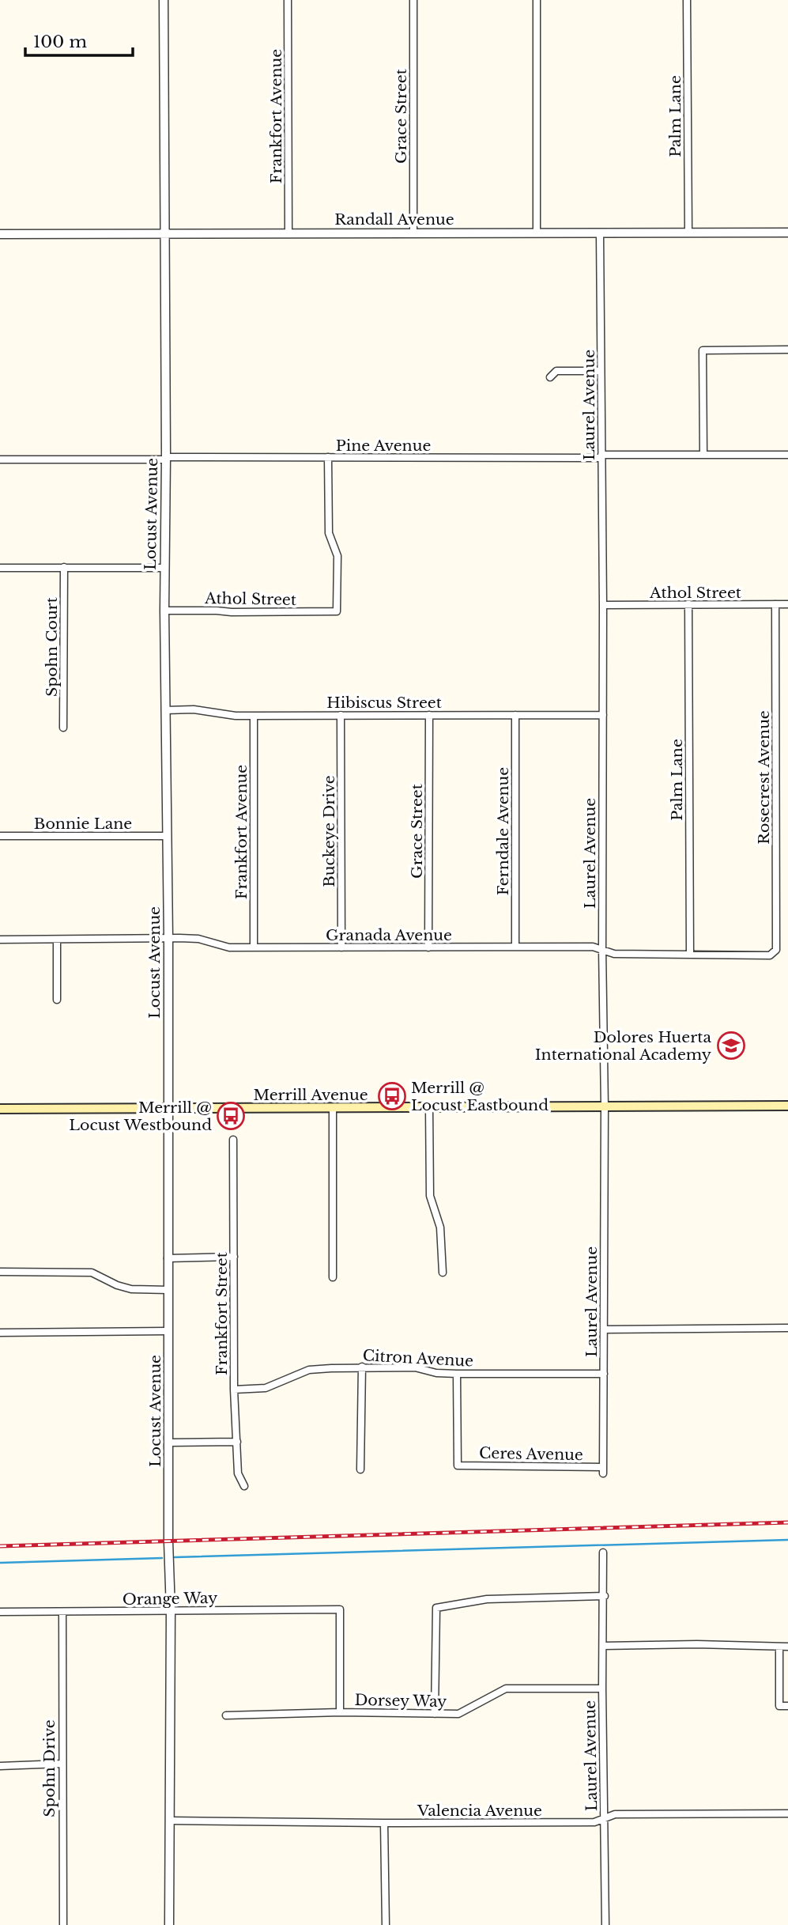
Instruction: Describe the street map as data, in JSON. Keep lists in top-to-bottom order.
{
  "streets": {
    "main road": ["Merrill Avenue"],
    "street": [
      "Frankfort Avenue",
      "Grace Street",
      "Palm Lane",
      "Randall Avenue",
      "Laurel Avenue",
      "Pine Avenue",
      "Locust Avenue",
      "Athol Street",
      "Spohn Court",
      "Hibiscus Street",
      "Rosecrest Avenue",
      "Bonnie Lane",
      "Buckeye Drive",
      "Ferndale Avenue",
      "Granada Avenue",
      "Frankfort Street",
      "Citron Avenue",
      "Ceres Avenue",
      "Orange Way",
      "Dorsey Way",
      "Spohn Drive",
      "Valencia Avenue"
    ]
  },
  "crossings": [
    ["Frankfort Avenue", "Randall Avenue"],
    ["Frankfort Avenue", "Hibiscus Street"],
    ["Frankfort Avenue", "Granada Avenue"],
    ["Grace Street", "Randall Avenue"],
    ["Grace Street", "Hibiscus Street"],
    ["Grace Street", "Granada Avenue"],
    ["Palm Lane", "Randall Avenue"],
    ["Palm Lane", "Athol Street"],
    ["Palm Lane", "Granada Avenue"],
    ["Randall Avenue", "Laurel Avenue"],
    ["Randall Avenue", "Locust Avenue"],
    ["Laurel Avenue", "Pine Avenue"],
    ["Laurel Avenue", "Athol Street"],
    ["Laurel Avenue", "Hibiscus Street"],
    ["Laurel Avenue", "Granada Avenue"],
    ["Laurel Avenue", "Merrill Avenue"],
    ["Laurel Avenue", "Citron Avenue"],
    ["Laurel Avenue", "Ceres Avenue"],
    ["Laurel Avenue", "Dorsey Way"],
    ["Laurel Avenue", "Valencia Avenue"],
    ["Pine Avenue", "Locust Avenue"],
    ["Pine Avenue", "Athol Street"],
    ["Locust Avenue", "Athol Street"],
    ["Locust Avenue", "Hibiscus Street"],
    ["Locust Avenue", "Bonnie Lane"],
    ["Locust Avenue", "Granada Avenue"],
    ["Locust Avenue", "Merrill Avenue"],
    ["Locust Avenue", "Orange Way"],
    ["Locust Avenue", "Valencia Avenue"],
    ["Athol Street", "Rosecrest Avenue"],
    ["Hibiscus Street", "Buckeye Drive"],
    ["Hibiscus Street", "Ferndale Avenue"],
    ["Rosecrest Avenue", "Granada Avenue"],
    ["Buckeye Drive", "Granada Avenue"],
    ["Ferndale Avenue", "Granada Avenue"],
    ["Frankfort Street", "Citron Avenue"],
    ["Citron Avenue", "Ceres Avenue"],
    ["Orange Way", "Dorsey Way"],
    ["Orange Way", "Spohn Drive"]
  ],
  "places": {
    "school or university": ["Dolores Huerta International Academy"],
    "bus stop": ["Merrill @ Locust Eastbound", "Merrill @ Locust Westbound"]
  },
  "scale_bar": "100 m"
}
